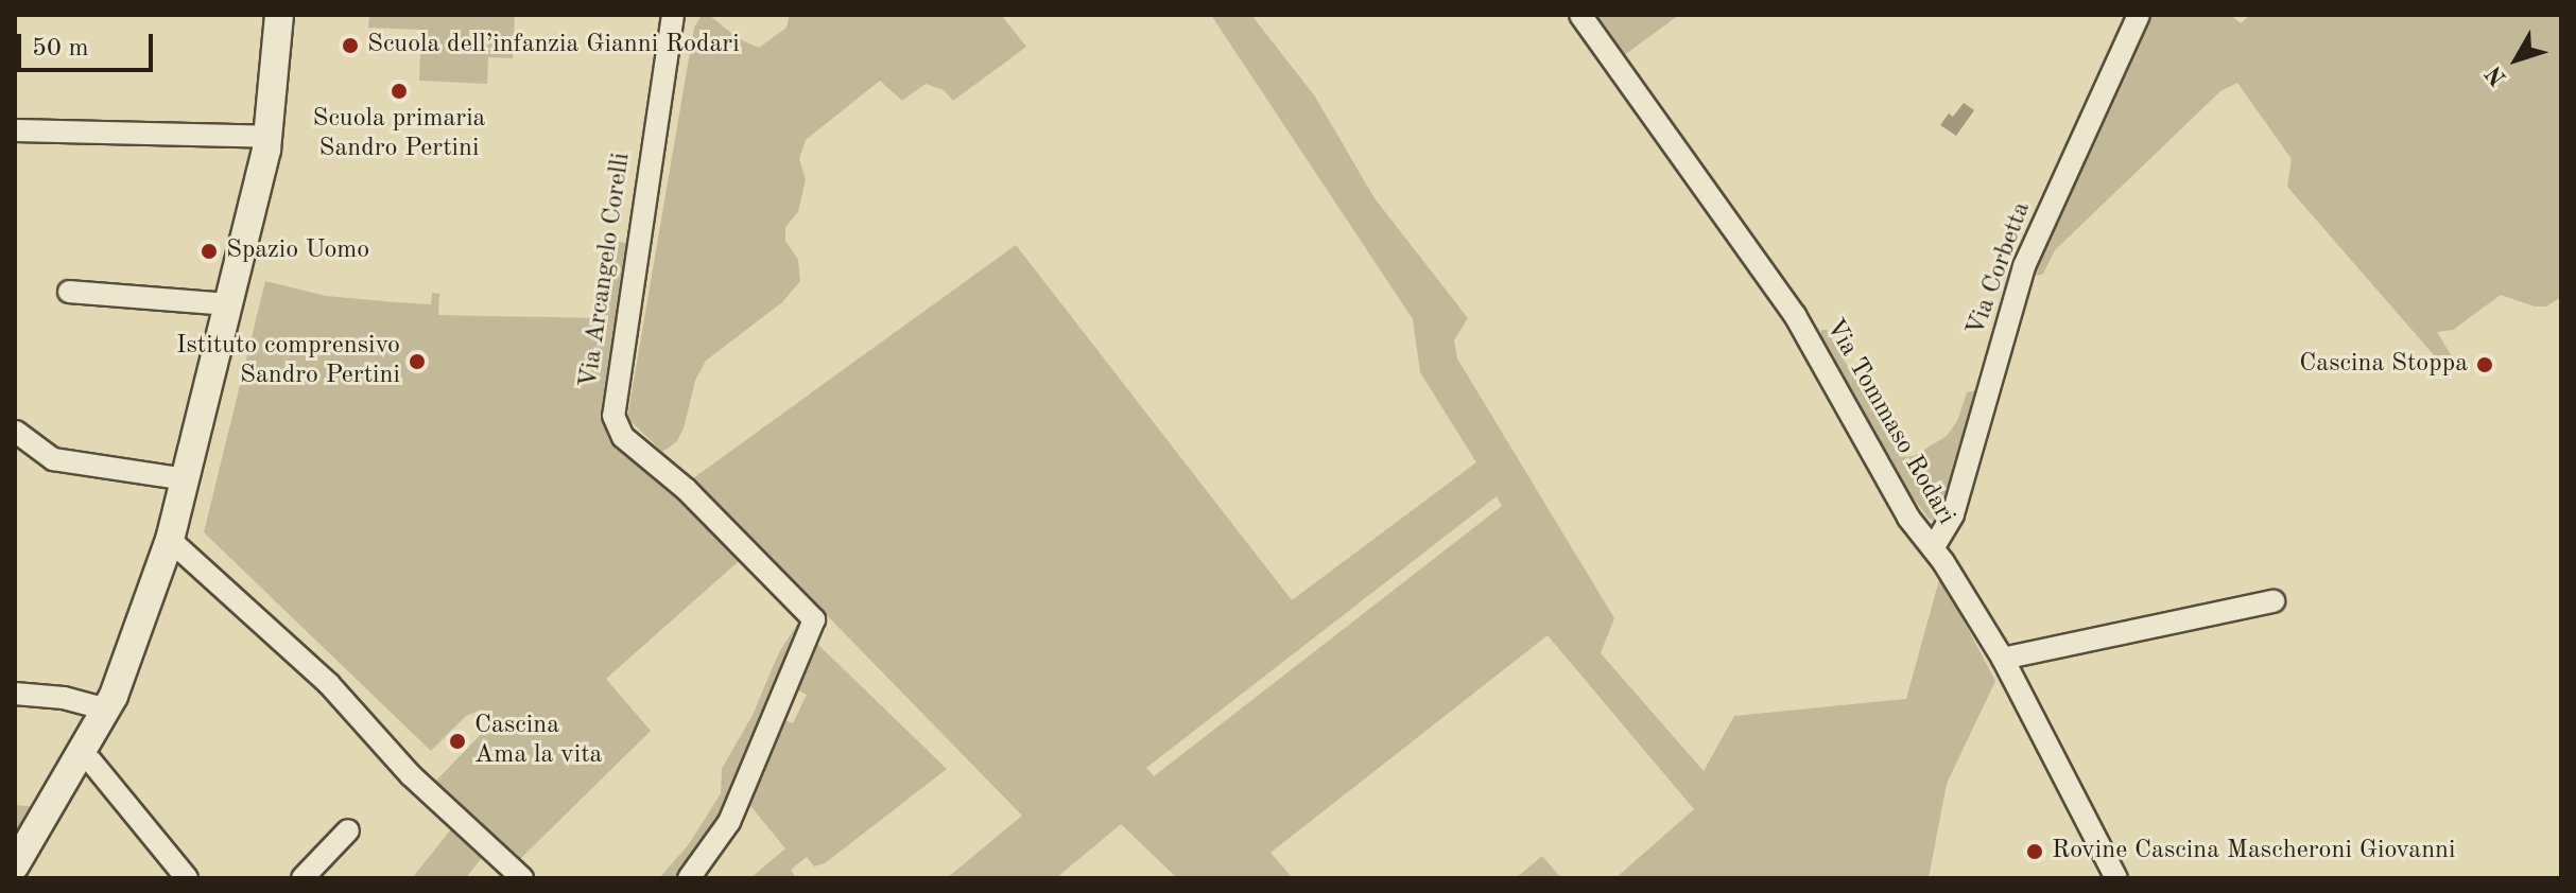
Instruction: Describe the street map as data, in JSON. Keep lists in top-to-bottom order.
{
  "streets": {
    "street": ["Via Corbetta", "Via Arcangelo Corelli", "Via Tommaso Rodari"]
  },
  "crossings": [
    ["Via Corbetta", "Via Tommaso Rodari"]
  ],
  "places": [
    "Scuola dell’infanzia Gianni Rodari",
    "Scuola primaria Sandro Pertini",
    "Spazio Uomo",
    "Istituto comprensivo Sandro Pertini",
    "Cascina Stoppa",
    "Cascina Ama la vita",
    "Rovine Cascina Mascheroni Giovanni"
  ],
  "scale_bar": "50 m",
  "north": "bottom left"
}
